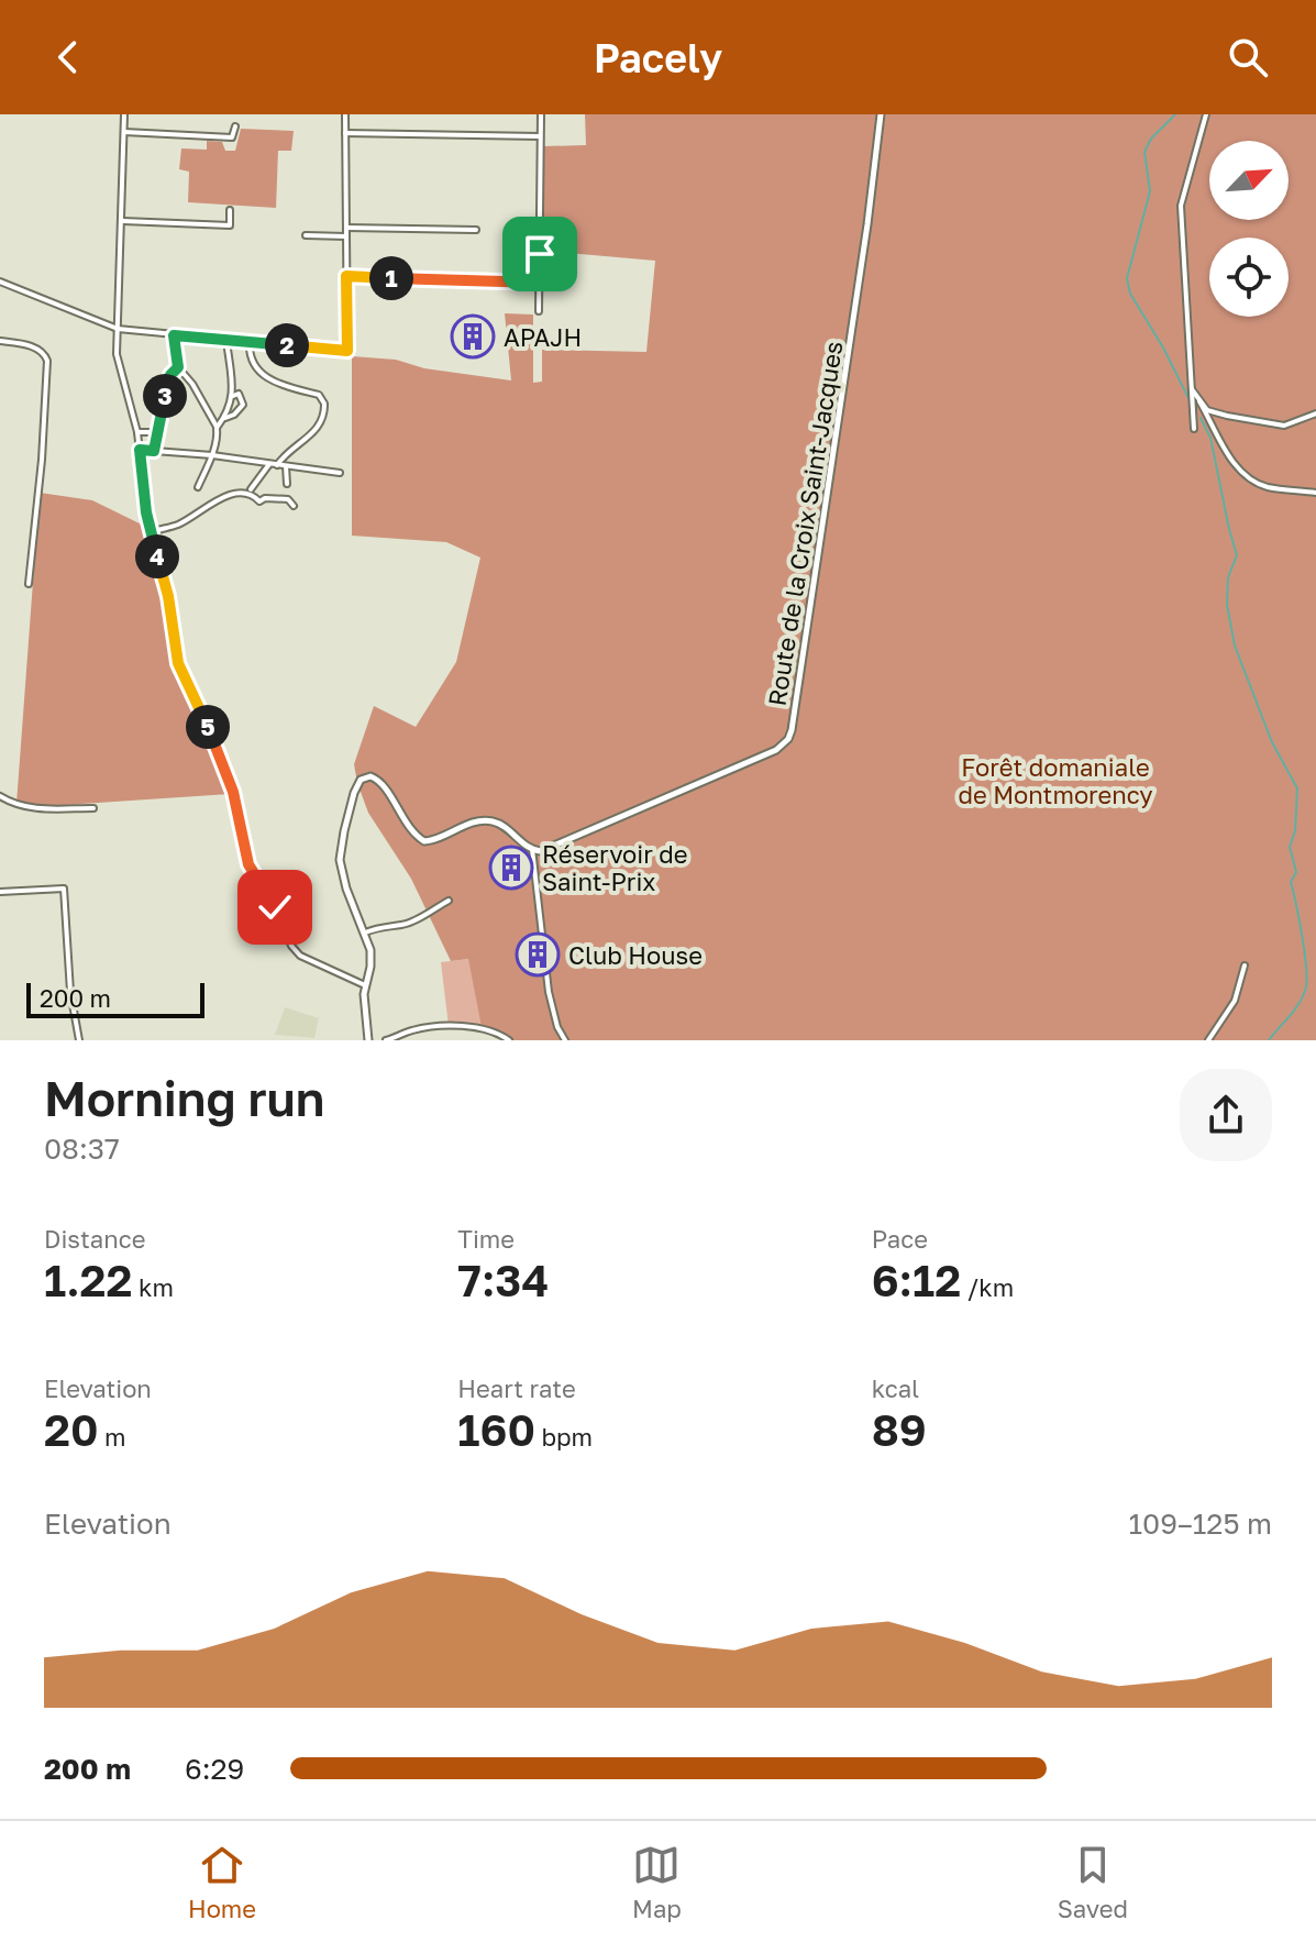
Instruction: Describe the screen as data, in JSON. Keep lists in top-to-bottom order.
{
  "streets": {
    "street": ["Route de la Croix Saint-Jacques"]
  },
  "parks": ["Forêt domaniale de Montmorency"],
  "places": {
    "building": ["APAJH", "Réservoir de Saint-Prix", "Club House"]
  },
  "scale_bar": "200 m",
  "north": "top right",
  "page": {
    "header": "Pacely",
    "pins": [
      "1",
      "2",
      "3",
      "4",
      "5"
    ],
    "scale": "200 m",
    "heading": ["Morning run", "08:37"],
    "stats": [
      ["Distance", "1.22 km"],
      ["Time", "7:34"],
      ["Pace", "6:12 /km"],
      ["Elevation", "20 m"],
      ["Heart rate", "160 bpm"],
      ["kcal", "89"]
    ],
    "chart": ["Elevation", "109–125 m"],
    "list": [
      {
        "name": "200 m",
        "note": "6:29"
      }
    ],
    "tabs": ["Home", "Map", "Saved"]
  }
}
